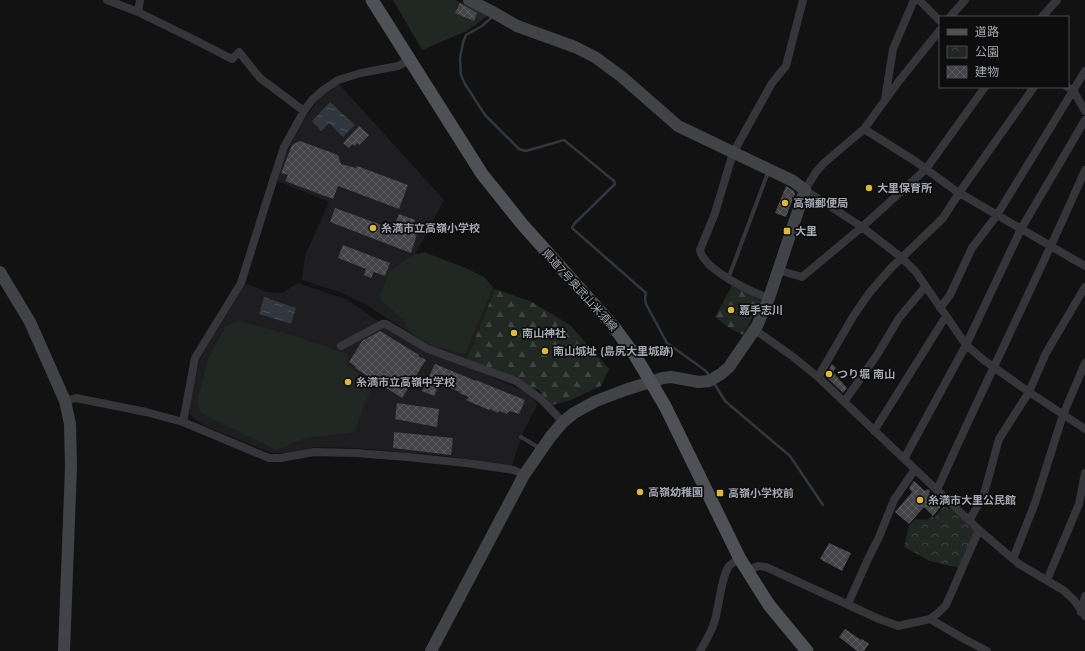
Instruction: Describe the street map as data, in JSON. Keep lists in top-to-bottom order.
{
  "streets": {
    "main road": ["県道7号奥武山米須線"]
  },
  "places": {
    "other": [
      "大里保育所",
      "高嶺郵便局",
      "糸満市立高嶺小学校",
      "嘉手志川",
      "南山神社",
      "南山城址 (島尻大里城跡)",
      "つり堀 南山",
      "糸満市立高嶺中学校",
      "高嶺幼稚園",
      "糸満市大里公民館"
    ],
    "transit": ["大里", "高嶺小学校前"]
  },
  "legend": ["道路", "公園", "建物"]
}
